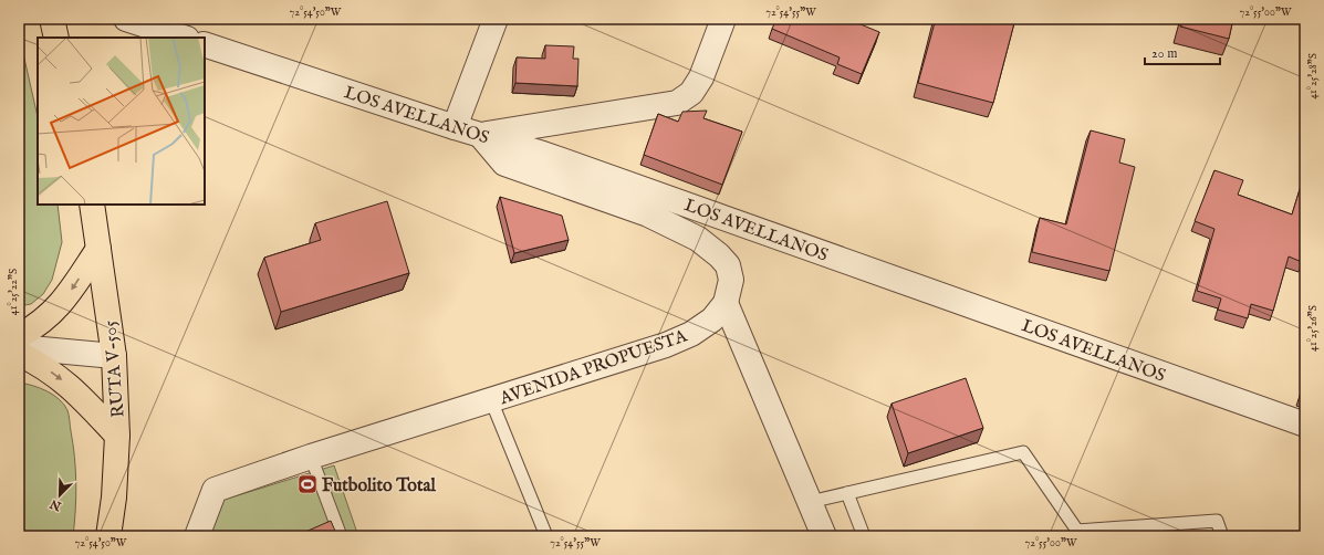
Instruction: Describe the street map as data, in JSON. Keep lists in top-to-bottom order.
{
  "streets": {
    "main road": ["RUTA V-505"],
    "street": ["LOS AVELLANOS", "AVENIDA PROPUESTA"]
  },
  "crossings": [
    ["LOS AVELLANOS", "AVENIDA PROPUESTA"]
  ],
  "places": {
    "sports": ["Futbolito Total"]
  },
  "scale_bar": "20 m",
  "north": "bottom left",
  "coordinates": [
    "72°54'50\"W",
    "72°54'55\"W",
    "72°55'00\"W",
    "41°25'28\"S",
    "41°25'22\"S",
    "41°25'26\"S"
  ]
}
